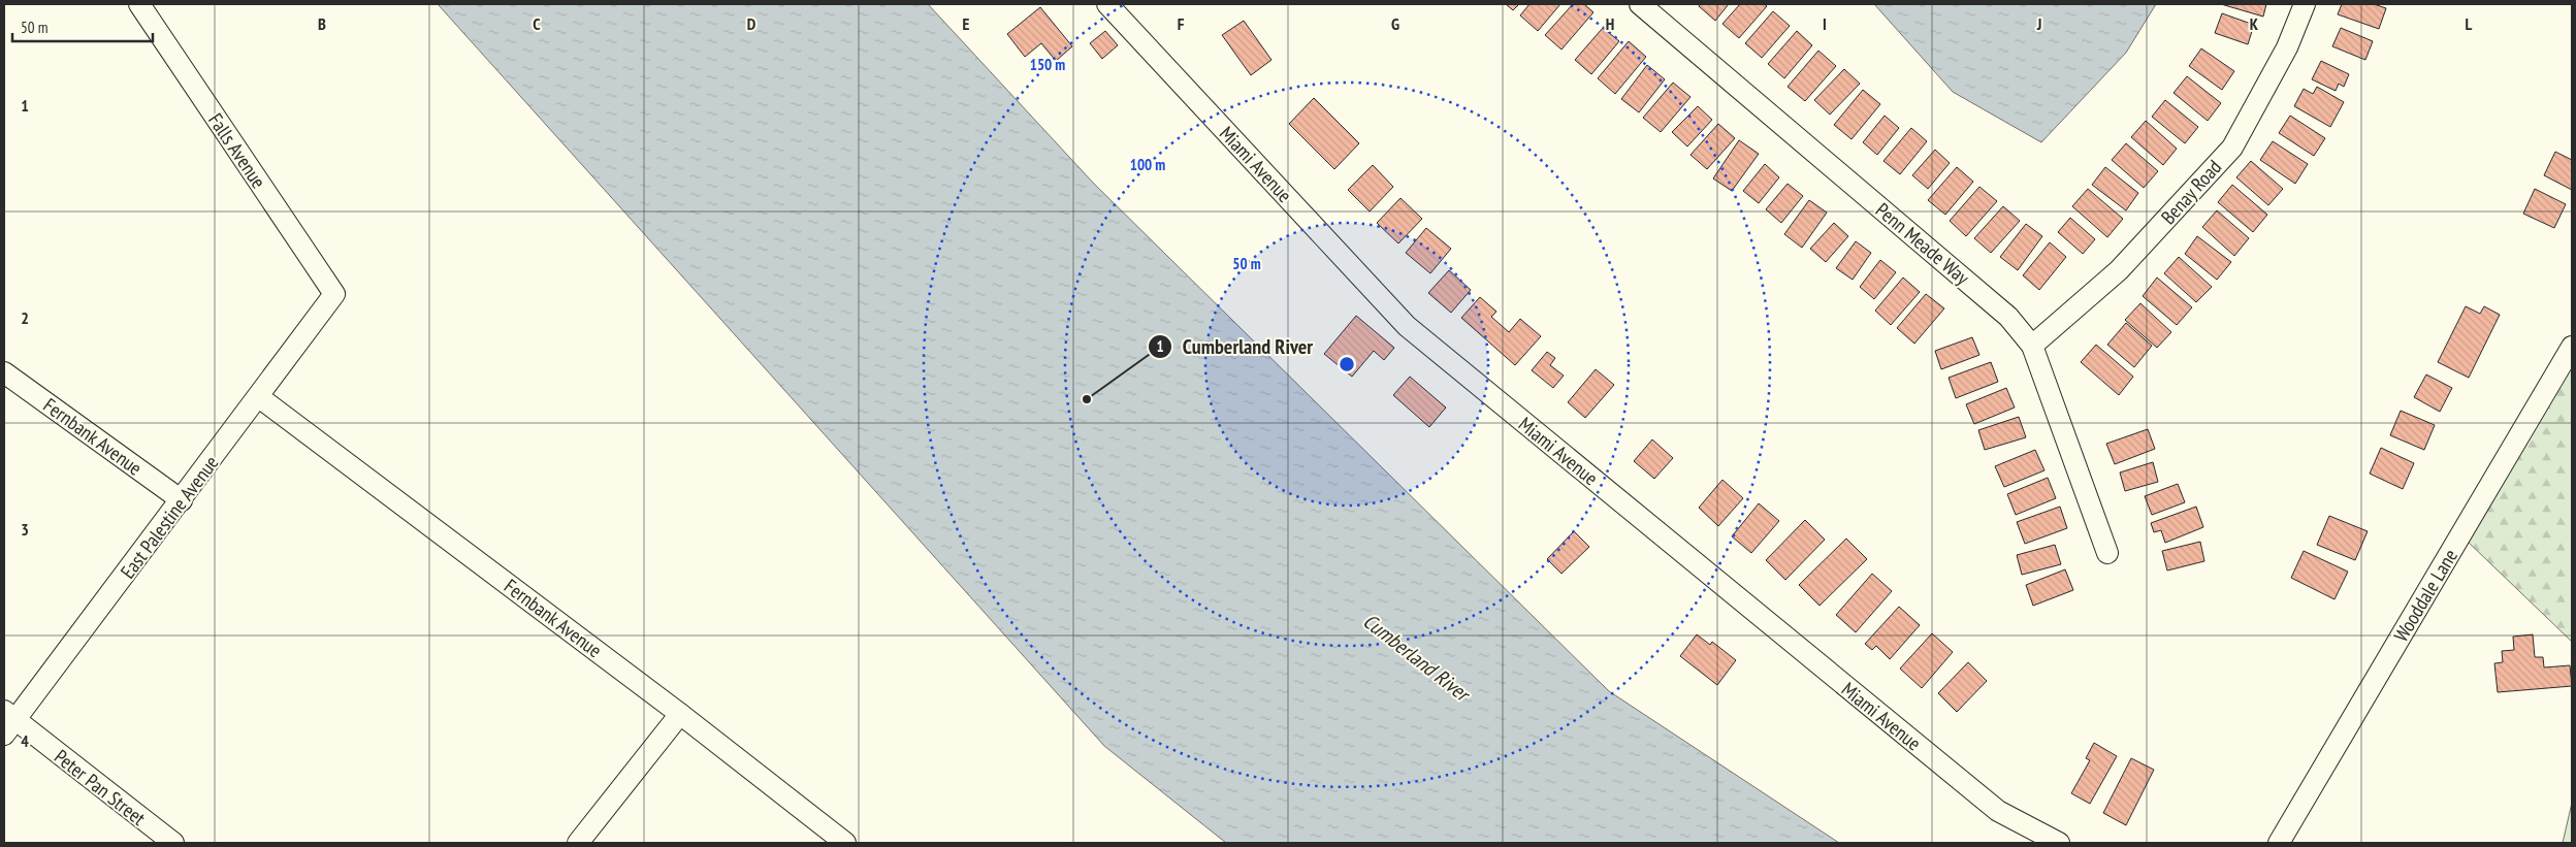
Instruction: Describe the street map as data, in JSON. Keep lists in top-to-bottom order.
{
  "streets": {
    "street": [
      "Falls Avenue",
      "Miami Avenue",
      "Benay Road",
      "Penn Meade Way",
      "Fernbank Avenue",
      "East Palestine Avenue",
      "Wooddale Lane",
      "Peter Pan Street"
    ]
  },
  "crossings": [
    ["Falls Avenue", "East Palestine Avenue"],
    ["Benay Road", "Penn Meade Way"],
    ["Fernbank Avenue", "East Palestine Avenue"],
    ["East Palestine Avenue", "Peter Pan Street"]
  ],
  "water": ["Cumberland River"],
  "places": ["Cumberland River"],
  "scale_bar": "50 m",
  "grid": {
    "columns": [
      "B",
      "C",
      "D",
      "E",
      "F",
      "G",
      "H",
      "I",
      "J",
      "K",
      "L"
    ],
    "rows": [
      "1",
      "2",
      "3",
      "4"
    ]
  },
  "rings": ["150 m", "100 m", "50 m"]
}
